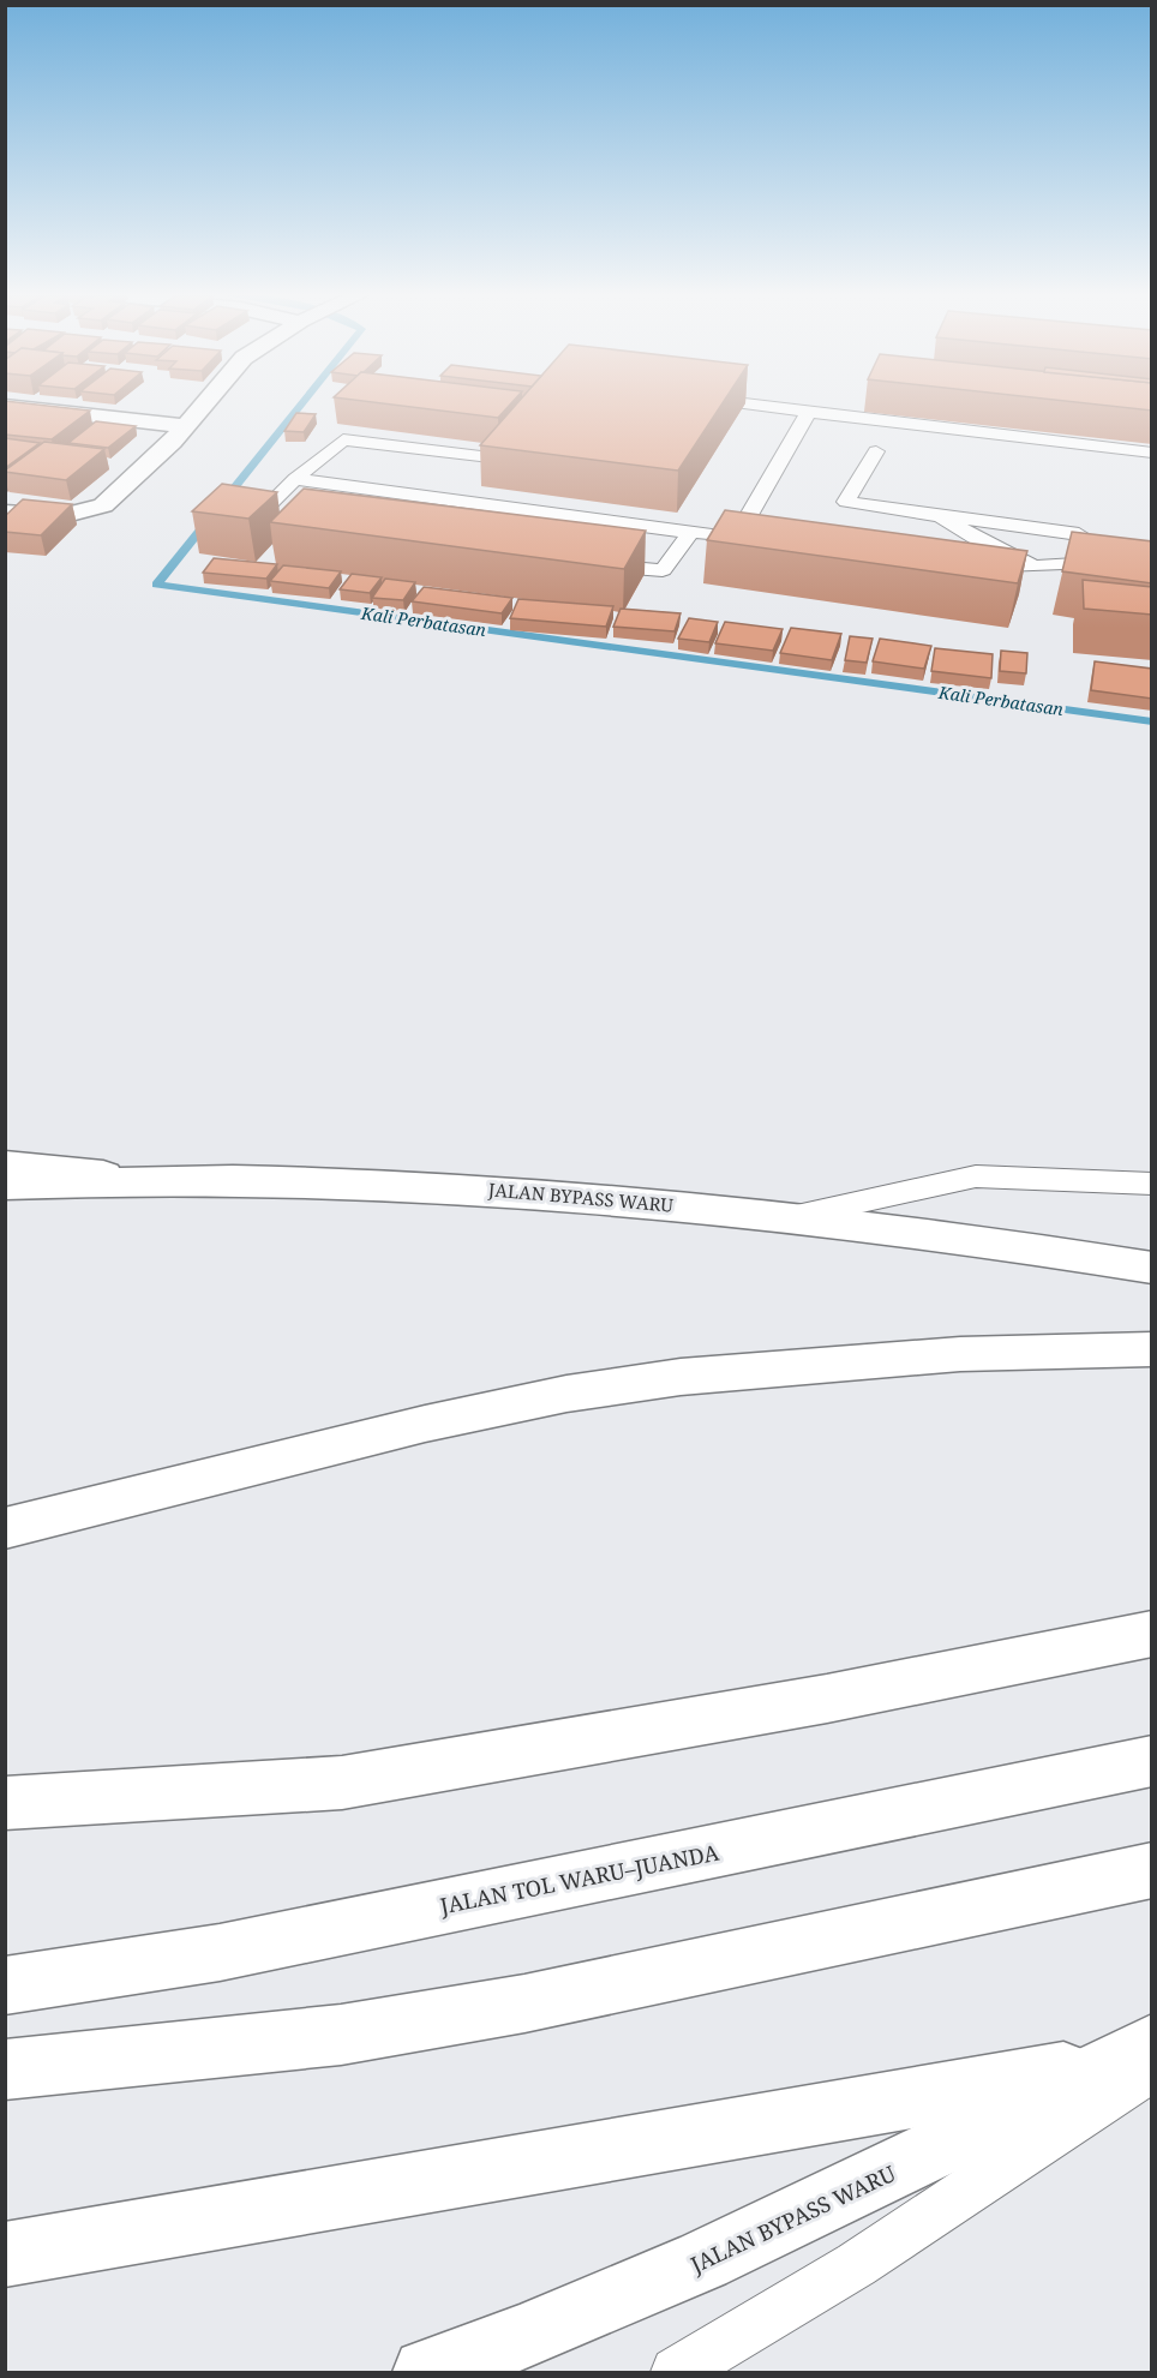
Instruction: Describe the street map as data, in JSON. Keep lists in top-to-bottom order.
{
  "streets": {
    "main road": ["JALAN BYPASS WARU", "JALAN TOL WARU–JUANDA"]
  },
  "water": ["Kali Perbatasan"]
}
